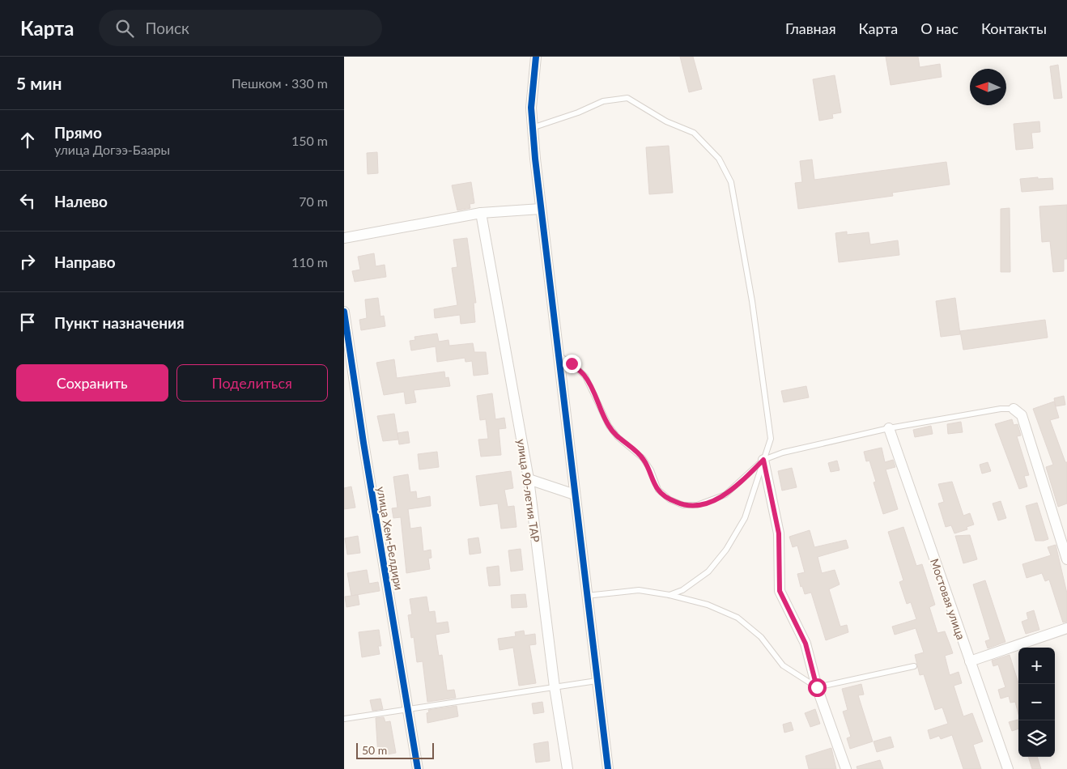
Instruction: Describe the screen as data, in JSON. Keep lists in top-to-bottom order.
{
  "streets": {
    "street": ["улица 90-летия ТАР", "улица Хем-Белдири", "Мостовая улица"]
  },
  "scale_bar": "50 m",
  "north": "left",
  "page": {
    "header": "Карта",
    "search": "Поиск",
    "nav": [
      "Главная",
      "Карта",
      "О нас",
      "Контакты"
    ],
    "heading": ["5 мин", "Пешком · 330 m"],
    "list": [
      ["Прямо", "улица Догээ-Баары", "150 m"],
      ["Налево", "70 m"],
      ["Направо", "110 m"],
      "Пункт назначения"
    ],
    "buttons": ["Сохранить", "Поделиться"],
    "map_buttons": ["+", "−"],
    "scale": "50 m"
  }
}
